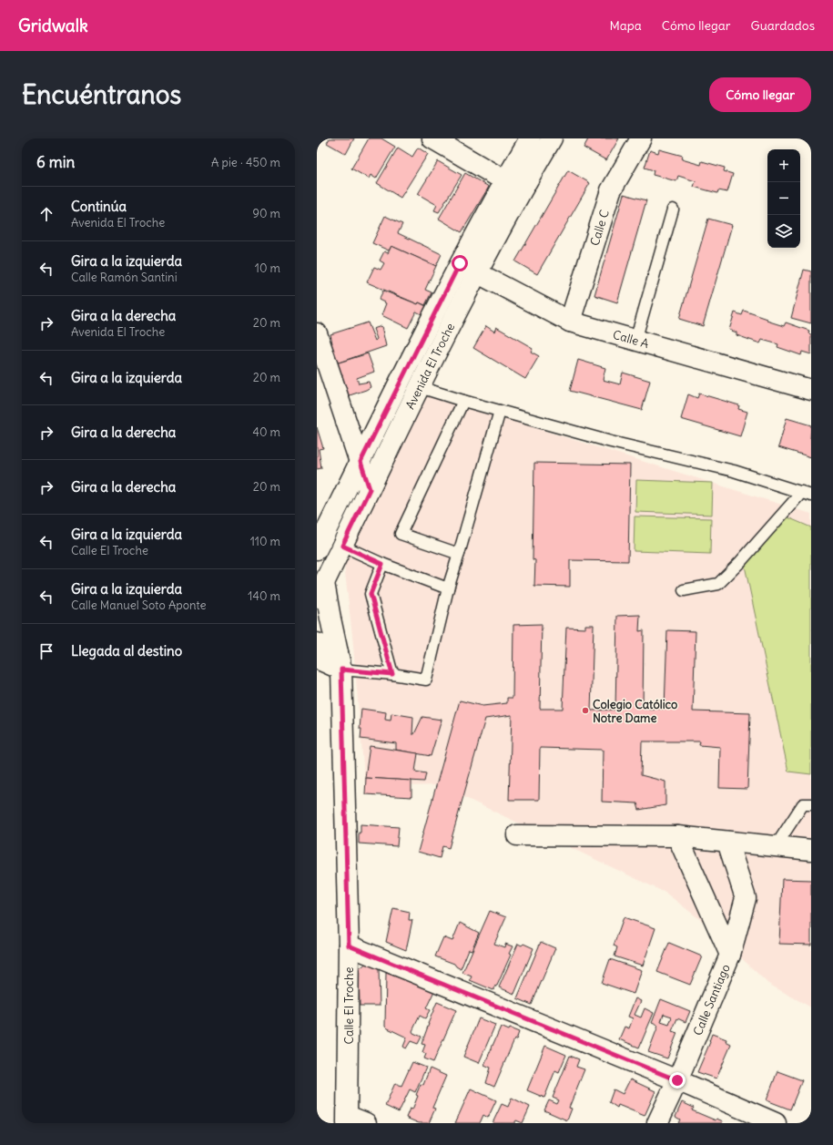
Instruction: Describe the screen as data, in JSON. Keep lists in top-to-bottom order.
{
  "streets": {
    "street": [
      "Calle C",
      "Calle A",
      "Avenida El Troche",
      "Calle Santiago",
      "Calle El Troche"
    ]
  },
  "crossings": [
    ["Calle C", "Calle A"],
    ["Calle A", "Avenida El Troche"],
    ["Avenida El Troche", "Calle El Troche"]
  ],
  "places": ["Colegio Católico Notre Dame"],
  "page": {
    "header": "Gridwalk",
    "nav": ["Mapa", "Cómo llegar", "Guardados"],
    "buttons": "Cómo llegar",
    "title": "Encuéntranos",
    "heading": ["6 min", "A pie · 450 m"],
    "map_buttons": ["+", "−"],
    "list": [
      ["Continúa", "Avenida El Troche", "90 m"],
      ["Gira a la izquierda", "Calle Ramón Santini", "10 m"],
      ["Gira a la derecha", "Avenida El Troche", "20 m"],
      ["Gira a la izquierda", "20 m"],
      ["Gira a la derecha", "40 m"],
      ["Gira a la derecha", "20 m"],
      ["Gira a la izquierda", "Calle El Troche", "110 m"],
      ["Gira a la izquierda", "Calle Manuel Soto Aponte", "140 m"],
      "Llegada al destino"
    ]
  }
}
